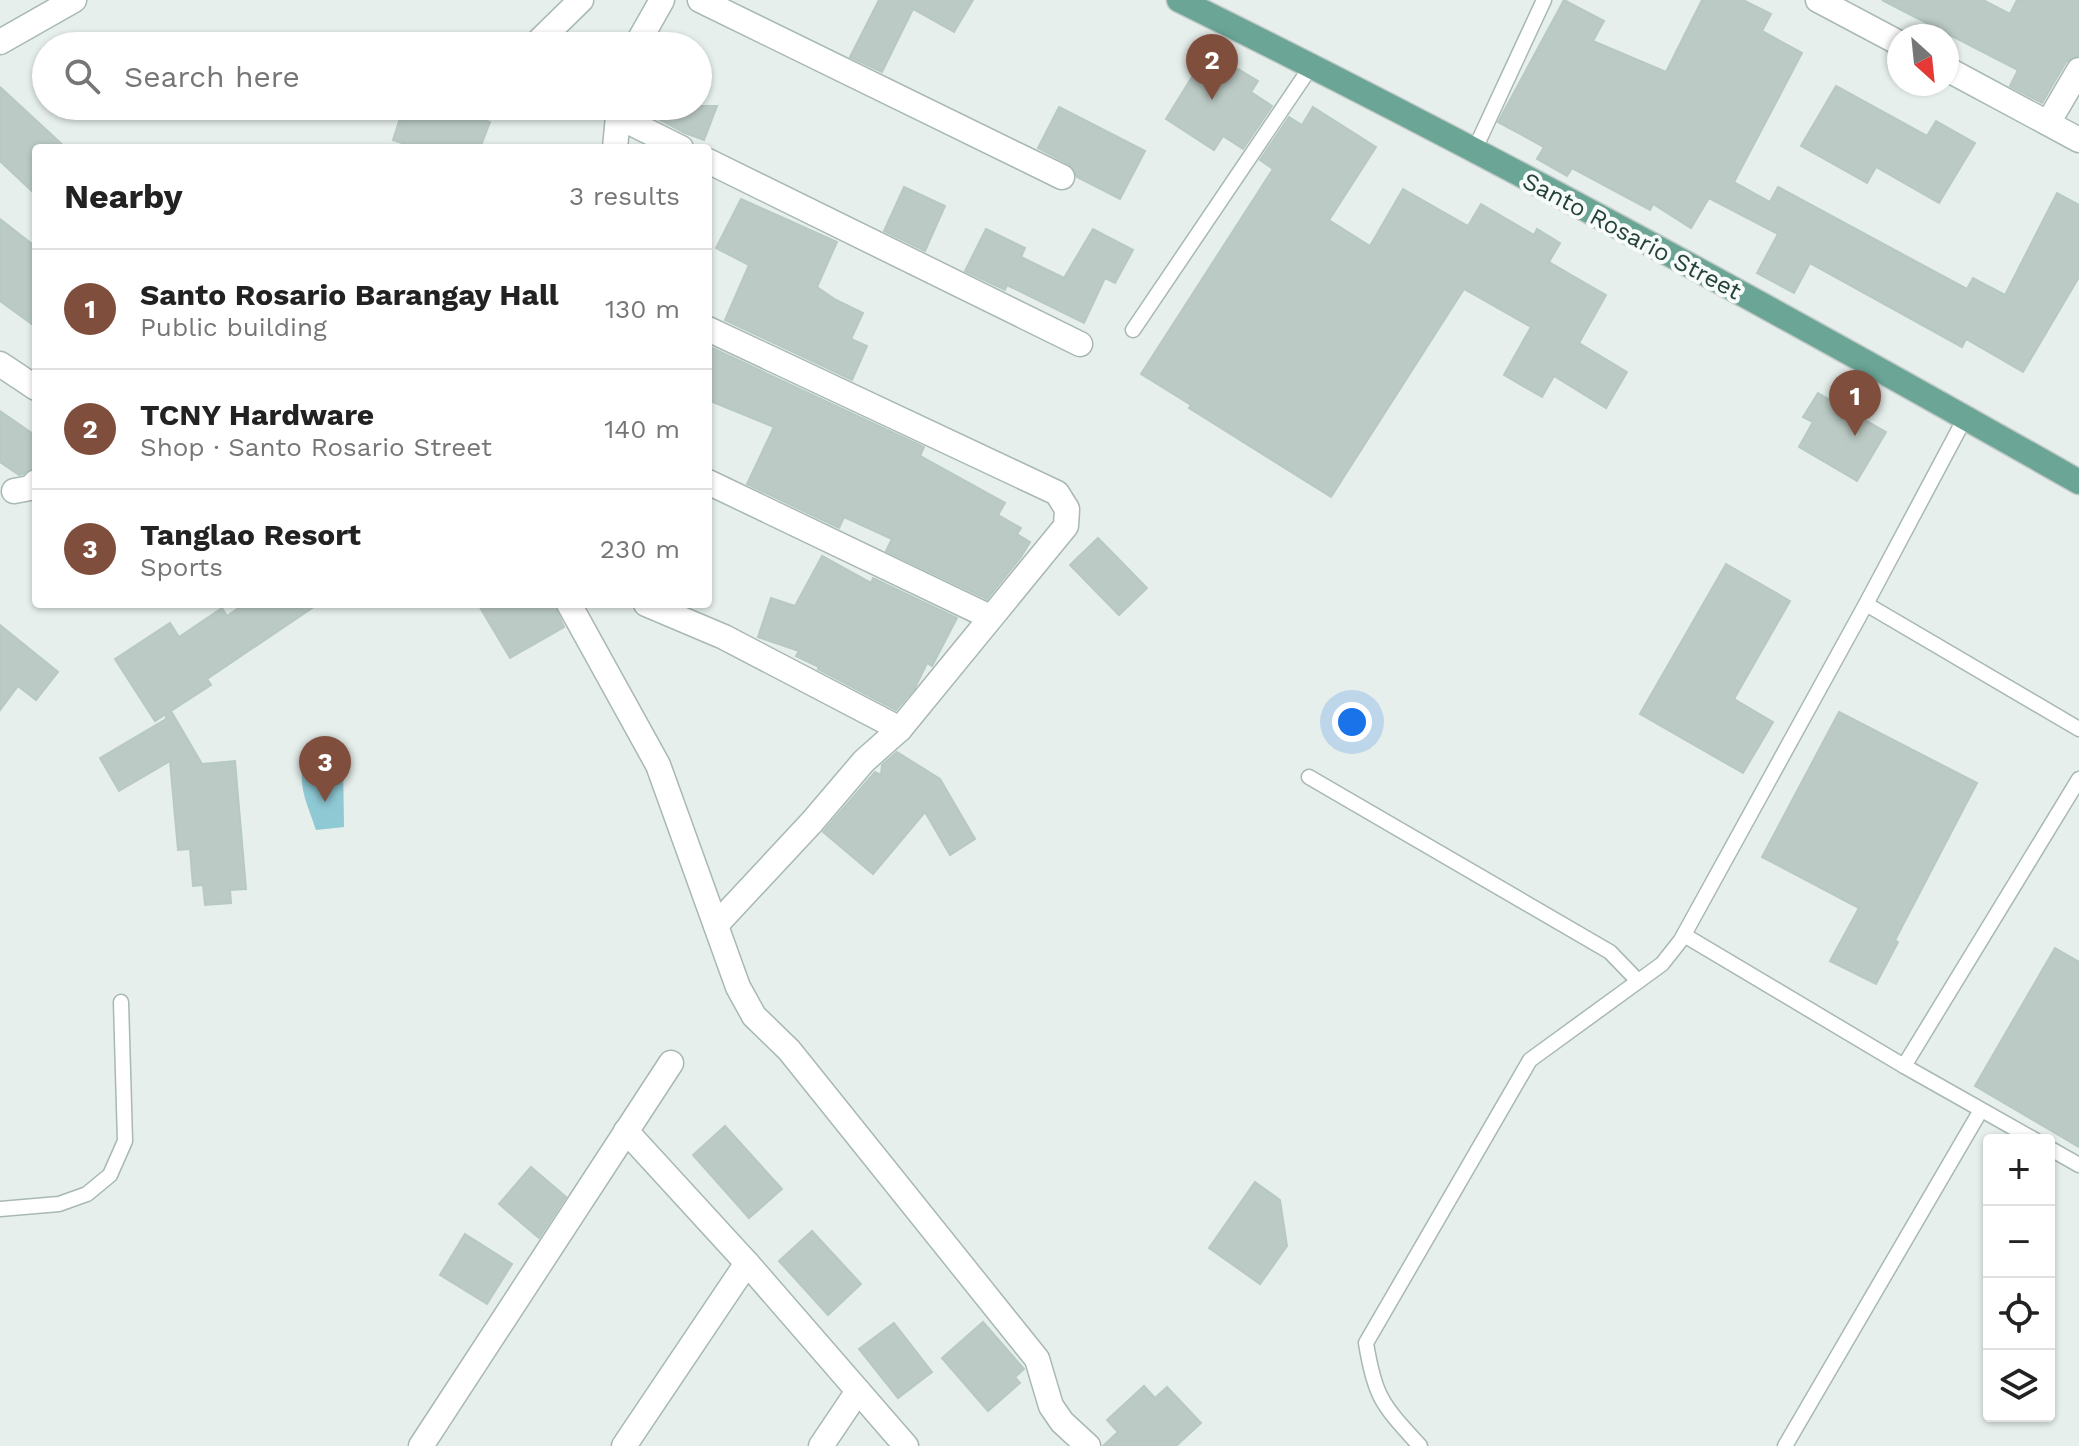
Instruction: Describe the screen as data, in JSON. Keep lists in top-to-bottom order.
{
  "streets": {
    "main road": ["Santo Rosario Street"]
  },
  "north": "bottom right",
  "page": {
    "search": "Search here",
    "pins": ["2", "1", "3"],
    "heading": ["Nearby", "3 results"],
    "list": [
      {
        "mark": "1",
        "name": "Santo Rosario Barangay Hall",
        "note": "Public building",
        "value": "130 m"
      },
      {
        "mark": "2",
        "name": "TCNY Hardware",
        "note": "Shop · Santo Rosario Street",
        "value": "140 m"
      },
      {
        "mark": "3",
        "name": "Tanglao Resort",
        "note": "Sports",
        "value": "230 m"
      }
    ],
    "map_buttons": ["+", "−"]
  }
}
